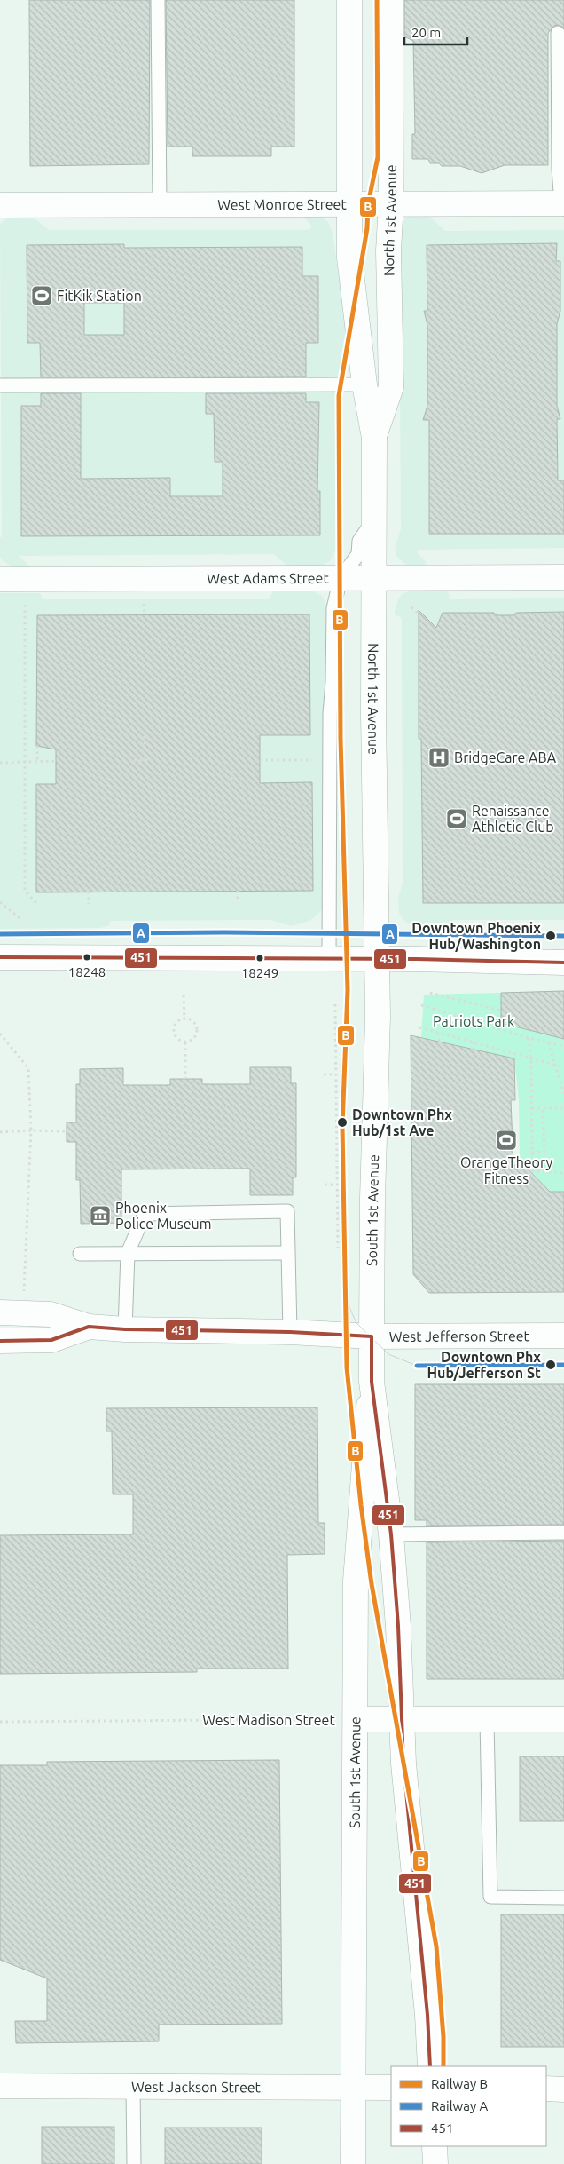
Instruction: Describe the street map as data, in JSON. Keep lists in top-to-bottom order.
{
  "streets": {
    "main road": [
      "West Monroe Street",
      "North 1st Avenue",
      "West Adams Street",
      "South 1st Avenue",
      "West Jefferson Street",
      "West Madison Street",
      "West Jackson Street"
    ]
  },
  "crossings": [
    ["West Monroe Street", "North 1st Avenue"],
    ["North 1st Avenue", "West Adams Street"],
    ["North 1st Avenue", "South 1st Avenue"],
    ["South 1st Avenue", "West Jefferson Street"],
    ["South 1st Avenue", "West Madison Street"],
    ["South 1st Avenue", "West Jackson Street"]
  ],
  "parks": ["Patriots Park"],
  "places": {
    "sports": ["FitKik Station", "Renaissance Athletic Club", "OrangeTheory Fitness"],
    "hospital": ["BridgeCare ABA"],
    "other": [
      "Downtown Phoenix Hub/Washington",
      "18248",
      "18249",
      "Downtown Phx Hub/1st Ave",
      "Downtown Phx Hub/Jefferson St"
    ],
    "museum": ["Phoenix Police Museum"]
  },
  "lines": ["rail line B", "rail line A", "transit line 451"],
  "legend": ["Railway B", "Railway A", "451"],
  "scale_bar": "20 m"
}
